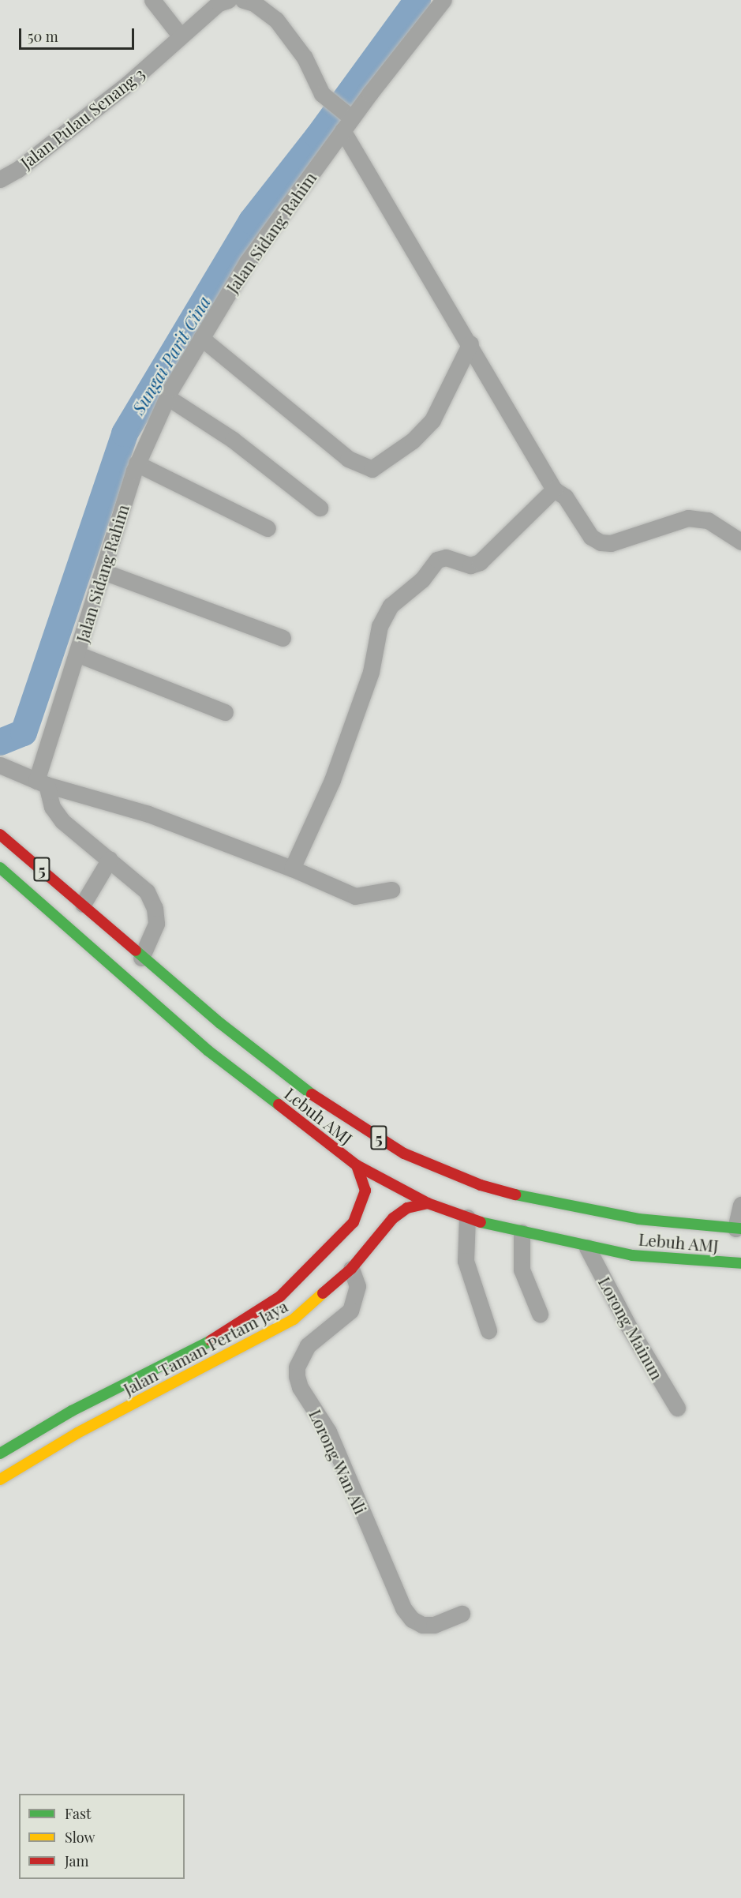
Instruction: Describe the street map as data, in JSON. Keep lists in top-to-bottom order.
{
  "streets": {
    "main road": ["5", "Lebuh AMJ", "Jalan Taman Pertam Jaya"],
    "street": [
      "Jalan Pulau Senang 3",
      "Jalan Sidang Rahim",
      "Lorong Mainun",
      "Lorong Wan Ali"
    ]
  },
  "crossings": [
    ["Lebuh AMJ", "Lorong Mainun"],
    ["Lebuh AMJ", "Jalan Taman Pertam Jaya"],
    ["Jalan Taman Pertam Jaya", "Lorong Wan Ali"]
  ],
  "water": ["Sungai Parit Cina"],
  "legend": ["Fast", "Slow", "Jam"],
  "scale_bar": "50 m"
}
